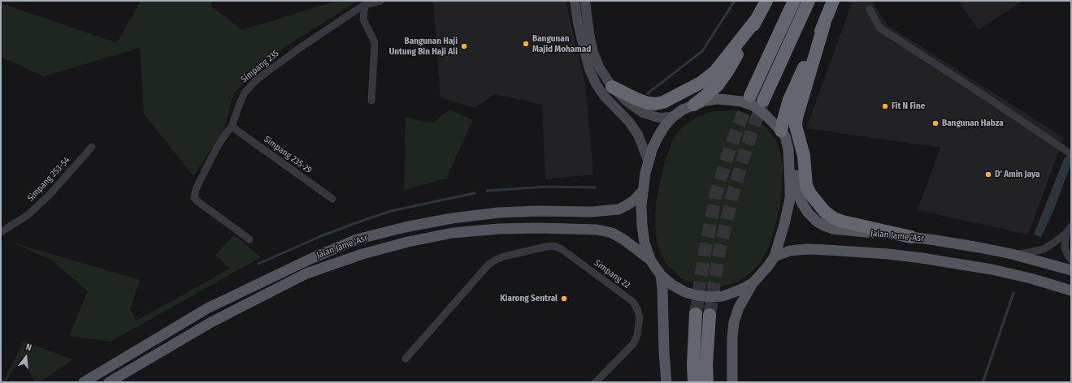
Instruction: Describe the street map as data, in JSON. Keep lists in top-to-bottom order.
{
  "streets": {
    "main road": ["Jalan Jame 'Asr"],
    "street": [
      "Simpang 235",
      "Simpang 235-29",
      "Simpang 253-54",
      "Simpang 22"
    ]
  },
  "crossings": [
    ["Simpang 235", "Simpang 235-29"]
  ],
  "places": [
    "Bangunan Majid Mohamad",
    "Bangunan Haji Untung Bin Haji Ali",
    "Fit N Fine",
    "Bangunan Habza",
    "D' Amin Jaya",
    "Kiarong Sentral"
  ],
  "north": "top"
}
